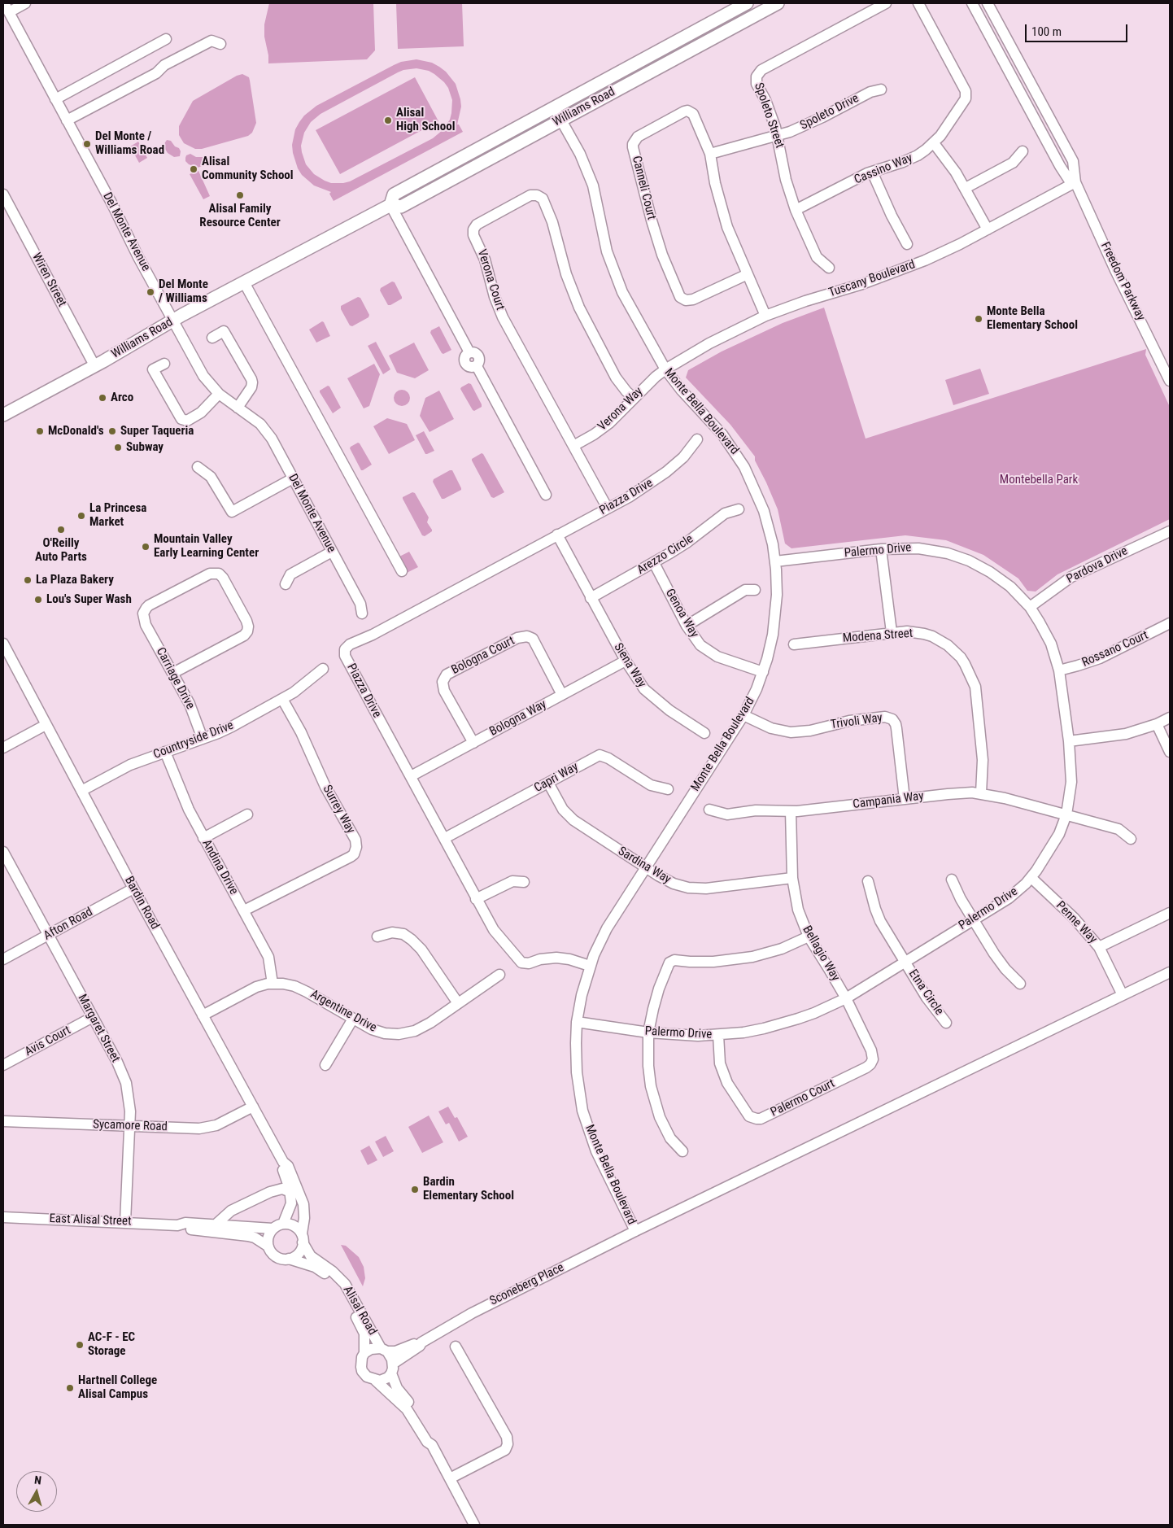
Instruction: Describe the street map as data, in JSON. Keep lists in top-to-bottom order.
{
  "streets": {
    "main road": ["Williams Road"],
    "street": [
      "Spoleto Drive",
      "Spoleto Street",
      "Cassino Way",
      "Canneli Court",
      "Del Monte Avenue",
      "Tuscany Boulevard",
      "Wiren Street",
      "Verona Court",
      "Freedom Parkway",
      "Verona Way",
      "Monte Bella Boulevard",
      "Piazza Drive",
      "Palermo Drive",
      "Arezzo Circle",
      "Pardova Drive",
      "Genoa Way",
      "Modena Street",
      "Rossano Court",
      "Bologna Court",
      "Siena Way",
      "Carriage Drive",
      "Bologna Way",
      "Trivoli Way",
      "Countryside Drive",
      "Capri Way",
      "Campania Way",
      "Surrey Way",
      "Sardina Way",
      "Andina Drive",
      "Bardin Road",
      "Penne Way",
      "Afton Road",
      "Bellagio Way",
      "Etna Circle",
      "Argentine Drive",
      "Margaret Street",
      "Avis Court",
      "Palermo Court",
      "Sycamore Road",
      "East Alisal Street",
      "Sconeberg Place",
      "Alisal Road"
    ]
  },
  "crossings": [
    ["Williams Road", "Del Monte Avenue"],
    ["Williams Road", "Wiren Street"],
    ["Williams Road", "Monte Bella Boulevard"],
    ["Spoleto Drive", "Spoleto Street"],
    ["Spoleto Drive", "Canneli Court"],
    ["Spoleto Street", "Cassino Way"],
    ["Canneli Court", "Tuscany Boulevard"],
    ["Tuscany Boulevard", "Freedom Parkway"],
    ["Tuscany Boulevard", "Verona Way"],
    ["Tuscany Boulevard", "Monte Bella Boulevard"],
    ["Verona Court", "Verona Way"],
    ["Verona Court", "Piazza Drive"],
    ["Verona Way", "Monte Bella Boulevard"],
    ["Monte Bella Boulevard", "Piazza Drive"],
    ["Monte Bella Boulevard", "Palermo Drive"],
    ["Monte Bella Boulevard", "Genoa Way"],
    ["Monte Bella Boulevard", "Trivoli Way"],
    ["Monte Bella Boulevard", "Sardina Way"],
    ["Monte Bella Boulevard", "Sconeberg Place"],
    ["Piazza Drive", "Siena Way"],
    ["Piazza Drive", "Bologna Way"],
    ["Piazza Drive", "Capri Way"],
    ["Palermo Drive", "Pardova Drive"],
    ["Palermo Drive", "Rossano Court"],
    ["Palermo Drive", "Campania Way"],
    ["Palermo Drive", "Penne Way"],
    ["Palermo Drive", "Bellagio Way"],
    ["Palermo Drive", "Etna Circle"],
    ["Palermo Drive", "Palermo Court"],
    ["Arezzo Circle", "Genoa Way"],
    ["Arezzo Circle", "Siena Way"],
    ["Modena Street", "Campania Way"],
    ["Bologna Court", "Bologna Way"],
    ["Siena Way", "Bologna Way"],
    ["Carriage Drive", "Countryside Drive"],
    ["Trivoli Way", "Campania Way"],
    ["Countryside Drive", "Surrey Way"],
    ["Countryside Drive", "Andina Drive"],
    ["Countryside Drive", "Bardin Road"],
    ["Capri Way", "Sardina Way"],
    ["Campania Way", "Bellagio Way"],
    ["Surrey Way", "Andina Drive"],
    ["Sardina Way", "Bellagio Way"],
    ["Andina Drive", "Argentine Drive"],
    ["Bardin Road", "Afton Road"],
    ["Bardin Road", "Argentine Drive"],
    ["Bardin Road", "Sycamore Road"],
    ["Bardin Road", "East Alisal Street"],
    ["Bardin Road", "Alisal Road"],
    ["Penne Way", "Sconeberg Place"],
    ["Afton Road", "Margaret Street"],
    ["Bellagio Way", "Palermo Court"],
    ["Margaret Street", "Avis Court"],
    ["Margaret Street", "Sycamore Road"],
    ["Margaret Street", "East Alisal Street"],
    ["East Alisal Street", "Alisal Road"],
    ["Sconeberg Place", "Alisal Road"]
  ],
  "parks": ["Montebella Park"],
  "places": [
    "Alisal High School",
    "Del Monte / Williams Road",
    "Alisal Community School",
    "Alisal Family Resource Center",
    "Del Monte / Williams",
    "Monte Bella Elementary School",
    "Arco",
    "McDonald's",
    "Super Taqueria",
    "Subway",
    "La Princesa Market",
    "O'Reilly Auto Parts",
    "Mountain Valley Early Learning Center",
    "La Plaza Bakery",
    "Lou's Super Wash",
    "Bardin Elementary School",
    "AC-F - EC Storage",
    "Hartnell College Alisal Campus"
  ],
  "scale_bar": "100 m",
  "north": "top"
}
